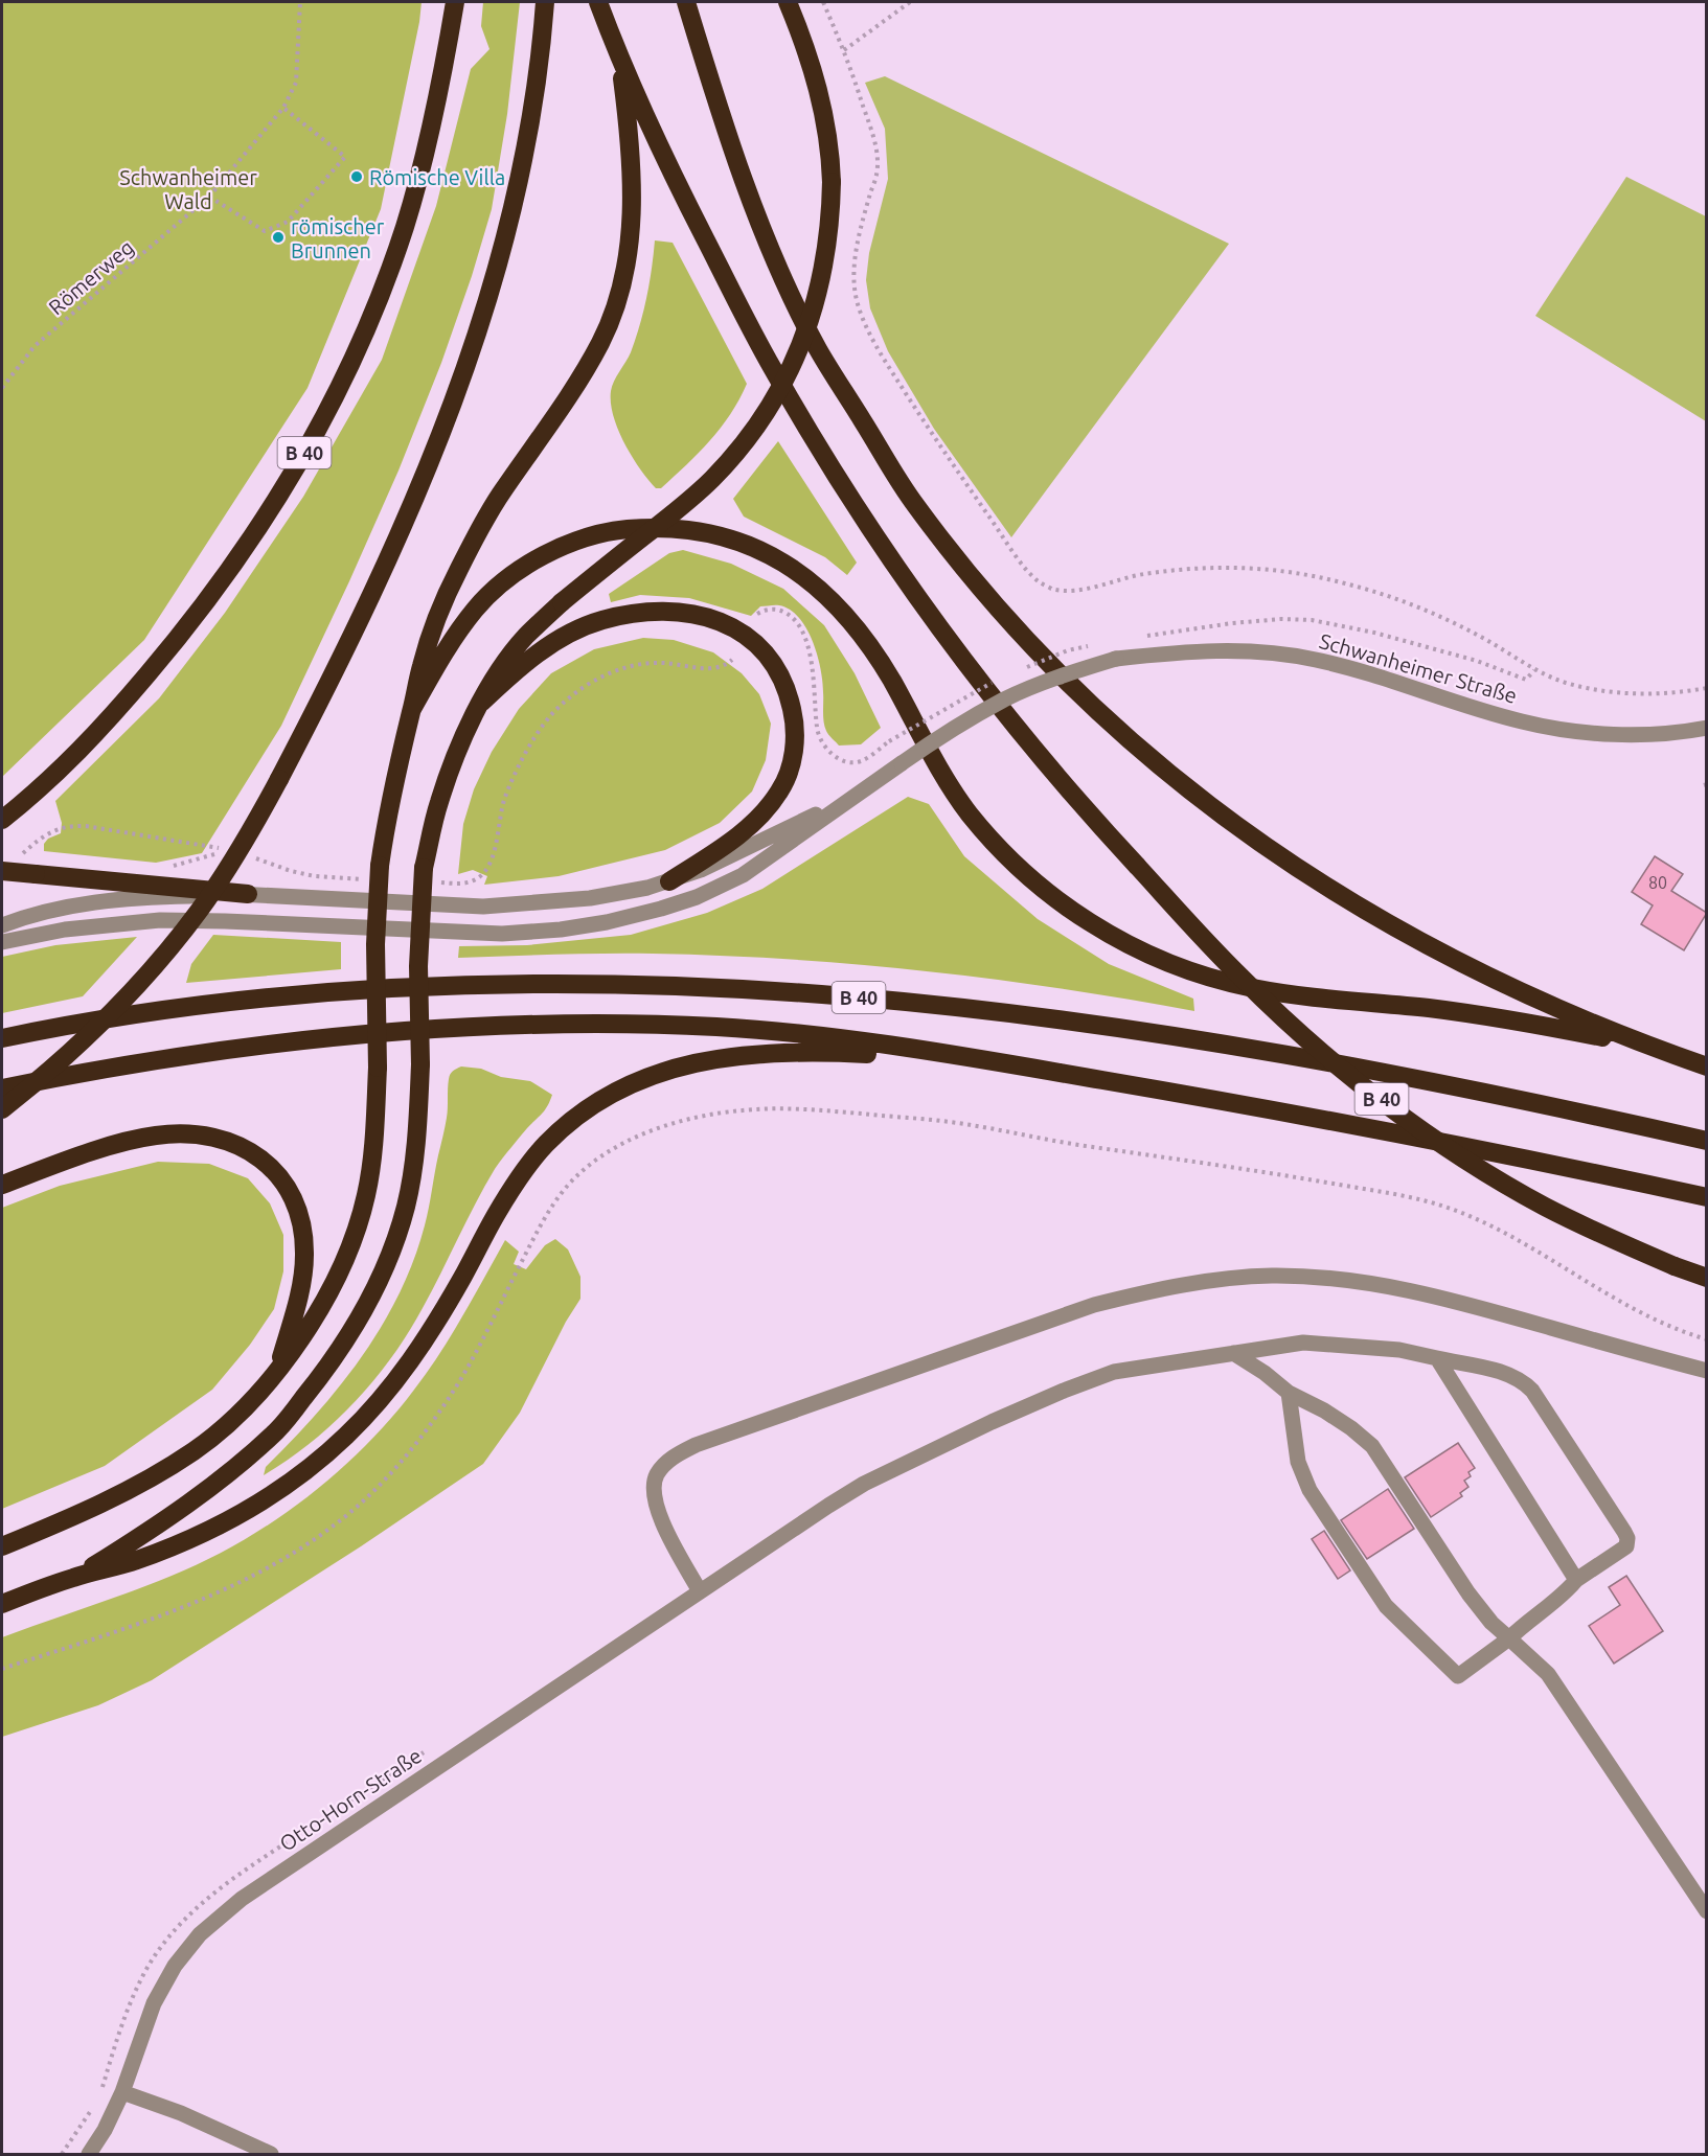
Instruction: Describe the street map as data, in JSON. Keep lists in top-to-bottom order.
{
  "streets": {
    "highway": ["B 40"],
    "street": ["Schwanheimer Straße", "Otto-Horn-Straße"],
    "path": ["Römerweg"]
  },
  "parks": ["Schwanheimer Wald"],
  "places": ["Römische Villa", "römischer Brunnen"],
  "house_numbers": ["80"]
}
